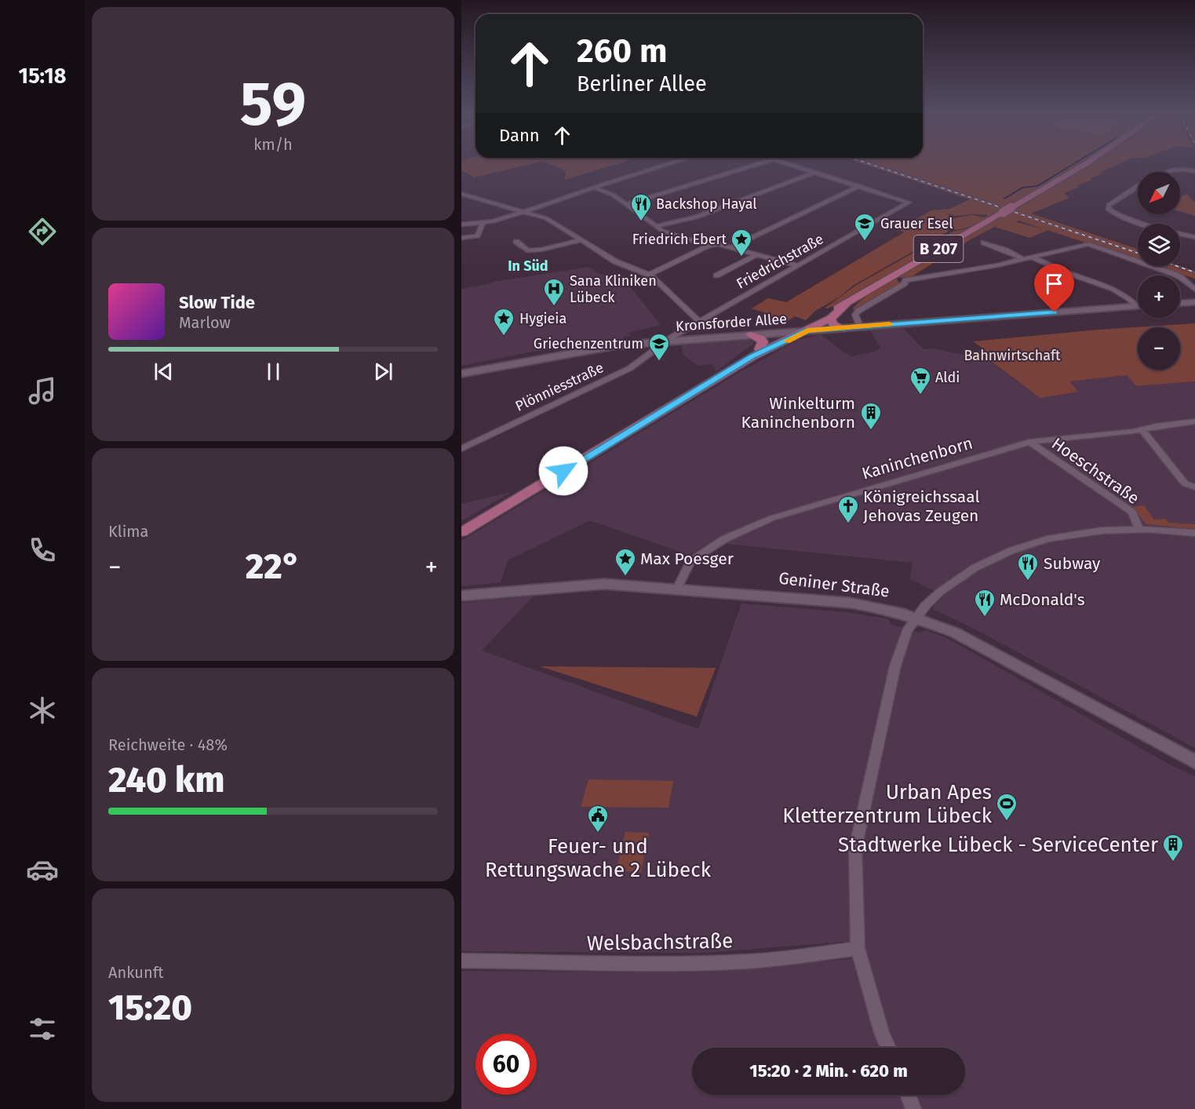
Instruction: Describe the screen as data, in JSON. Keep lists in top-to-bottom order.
{
  "streets": {
    "main road": ["B 207", "Kronsforder Allee", "Geniner Straße"],
    "street": [
      "Friedrichstraße",
      "Plönniesstraße",
      "Kaninchenborn",
      "Hoeschstraße",
      "Welsbachstraße"
    ]
  },
  "crossings": [
    ["B 207", "Kronsforder Allee"],
    ["Friedrichstraße", "Kronsforder Allee"],
    ["Friedrichstraße", "Plönniesstraße"],
    ["Kronsforder Allee", "Plönniesstraße"],
    ["Kaninchenborn", "Hoeschstraße"],
    ["Kaninchenborn", "Geniner Straße"]
  ],
  "districts": ["In Süd"],
  "parks": ["Bahnwirtschaft"],
  "places": {
    "restaurant": ["Backshop Hayal", "Subway", "McDonald's"],
    "school or university": ["Grauer Esel", "Griechenzentrum"],
    "place": ["Friedrich Ebert", "Hygieia", "Max Poesger"],
    "hospital": ["Sana Kliniken Lübeck"],
    "supermarket": ["Aldi"],
    "building": ["Winkelturm Kaninchenborn", "Stadtwerke Lübeck - ServiceCenter"],
    "church": ["Königreichssaal Jehovas Zeugen"],
    "sports": ["Urban Apes Kletterzentrum Lübeck"],
    "public building": ["Feuer- und Rettungswache 2 Lübeck"]
  },
  "north": "bottom left",
  "page": {
    "tabs": "15:18",
    "tile": [
      ["59", "km/h"],
      "Klima",
      ["Reichweite · 48%", "240 km"],
      ["Ankunft", "15:20"]
    ],
    "turn": ["260 m", "Berliner Allee"],
    "then": "Dann",
    "map_buttons": ["+", "−"],
    "song": ["Slow Tide", "Marlow"],
    "heat": ["−", "22°", "+"],
    "limit": "60",
    "trip": "15:20 · 2 Min. · 620 m"
  }
}
